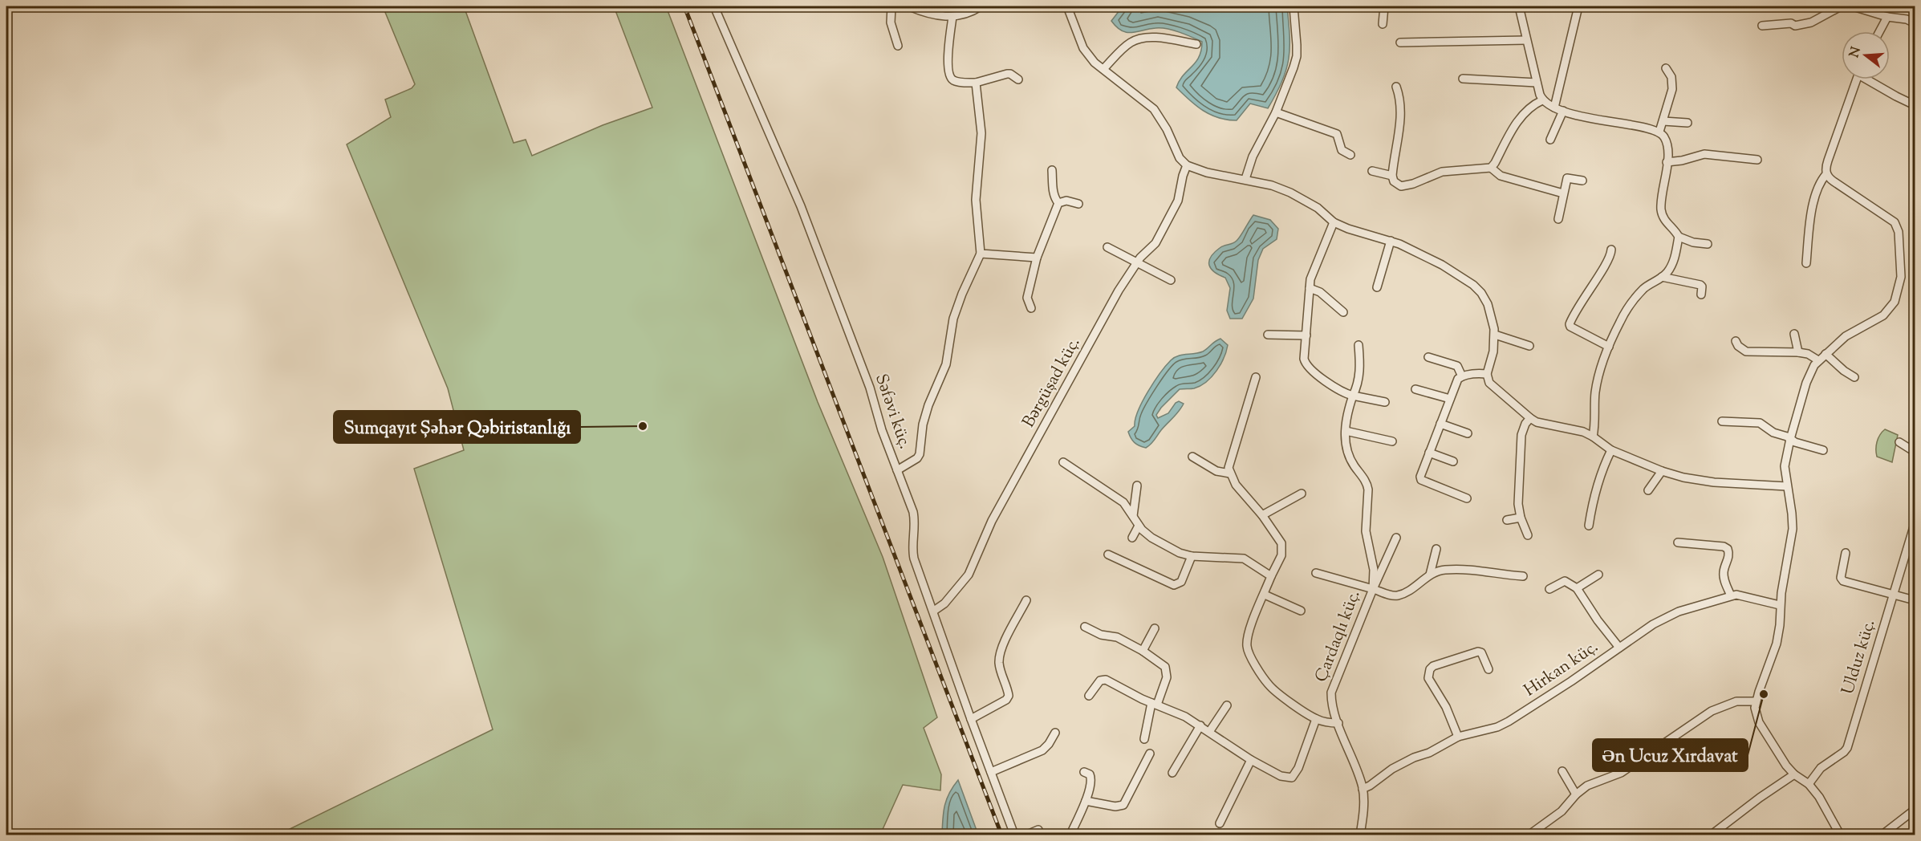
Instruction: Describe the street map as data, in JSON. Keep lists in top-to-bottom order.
{
  "streets": {
    "street": [
      "Bərgüşad küç.",
      "Səfəvi küç.",
      "Çardaqlı küç.",
      "Ulduz küç.",
      "Hirkan küç."
    ]
  },
  "crossings": [
    ["Bərgüşad küç.", "Səfəvi küç."],
    ["Çardaqlı küç.", "Hirkan küç."]
  ],
  "places": ["Sumqayıt Şəhər Qəbiristanlığı", "Ən Ucuz Xırdavat"],
  "north": "left"
}
